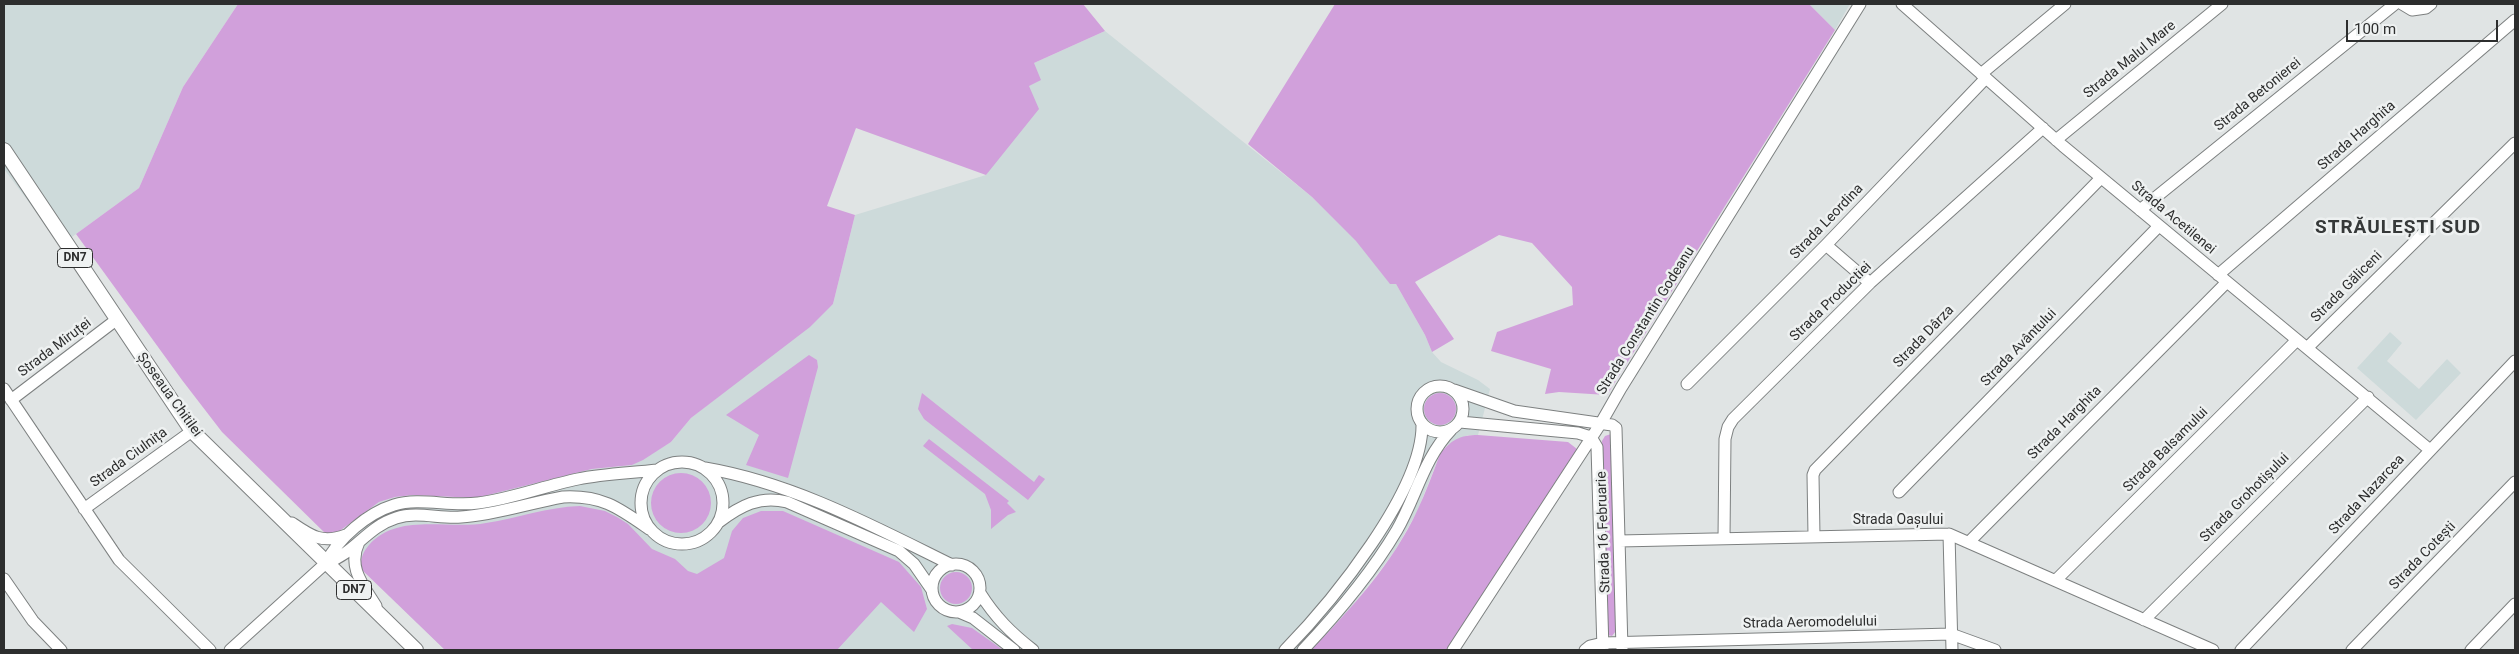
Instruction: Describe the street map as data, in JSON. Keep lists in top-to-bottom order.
{
  "streets": {
    "main road": ["DN7", "Șoseaua Chitilei"],
    "street": [
      "Strada Malul Mare",
      "Strada Betonierei",
      "Strada Harghita",
      "Strada Acetilenei",
      "Strada Leordina",
      "Strada Găliceni",
      "Strada Productiei",
      "Strada Constantin Godeanu",
      "Strada Dârza",
      "Strada Miruței",
      "Strada Avântului",
      "Strada Balsamului",
      "Strada Ciulnița",
      "Strada Nazarcea",
      "Strada Grohotișului",
      "Strada Oașului",
      "Strada 16 Februarie",
      "Strada Cotești",
      "Strada Aeromodelului"
    ]
  },
  "crossings": [
    ["Strada Malul Mare", "Strada Acetilenei"],
    ["Strada Betonierei", "Strada Acetilenei"],
    ["Strada Harghita", "Strada Acetilenei"],
    ["Strada Harghita", "Strada Oașului"],
    ["Strada Acetilenei", "Strada Leordina"],
    ["Strada Acetilenei", "Strada Găliceni"],
    ["Strada Acetilenei", "Strada Productiei"],
    ["Strada Acetilenei", "Strada Dârza"],
    ["Strada Acetilenei", "Strada Avântului"],
    ["Strada Acetilenei", "Strada Balsamului"],
    ["Strada Acetilenei", "Strada Nazarcea"],
    ["Strada Acetilenei", "Strada Grohotișului"],
    ["Strada Productiei", "Strada Oașului"],
    ["Strada Constantin Godeanu", "Strada 16 Februarie"],
    ["Strada Dârza", "Strada Oașului"],
    ["Strada Miruței", "Șoseaua Chitilei"],
    ["Șoseaua Chitilei", "Strada Ciulnița"],
    ["Strada Balsamului", "Strada Oașului"],
    ["Strada Grohotișului", "Strada Oașului"],
    ["Strada Oașului", "Strada 16 Februarie"],
    ["Strada 16 Februarie", "Strada Aeromodelului"]
  ],
  "districts": ["STRĂULEȘTI SUD"],
  "scale_bar": "100 m"
}
